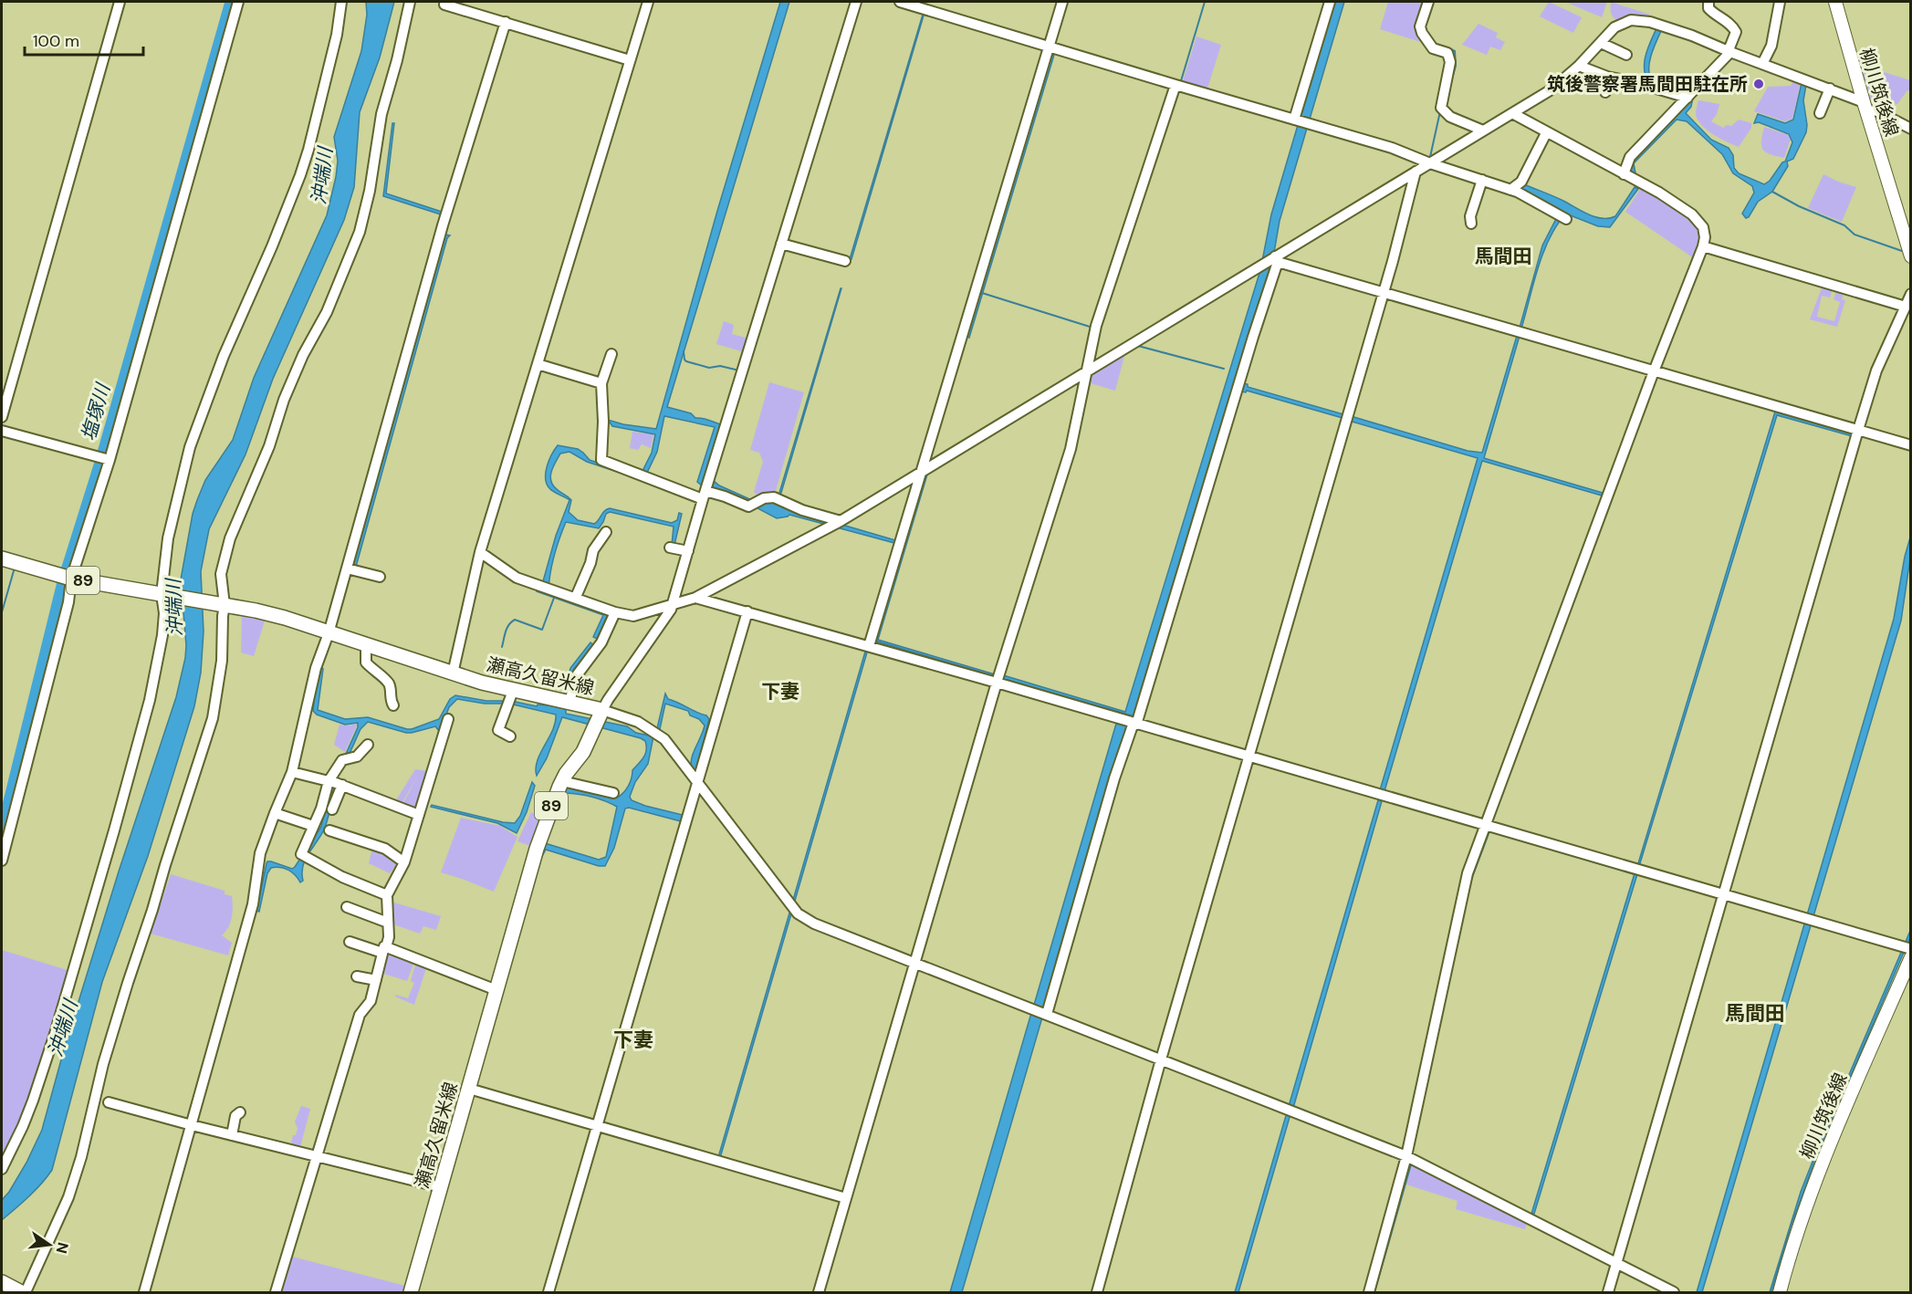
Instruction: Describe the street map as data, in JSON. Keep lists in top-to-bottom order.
{
  "streets": {
    "main road": ["柳川筑後線", "89", "瀬高久留米線"]
  },
  "districts": [
    "馬間田",
    "下妻",
    "馬間田",
    "下妻"
  ],
  "water": ["沖端川", "塩塚川"],
  "places": ["筑後警察署馬間田駐在所"],
  "scale_bar": "100 m",
  "north": "right"
}
